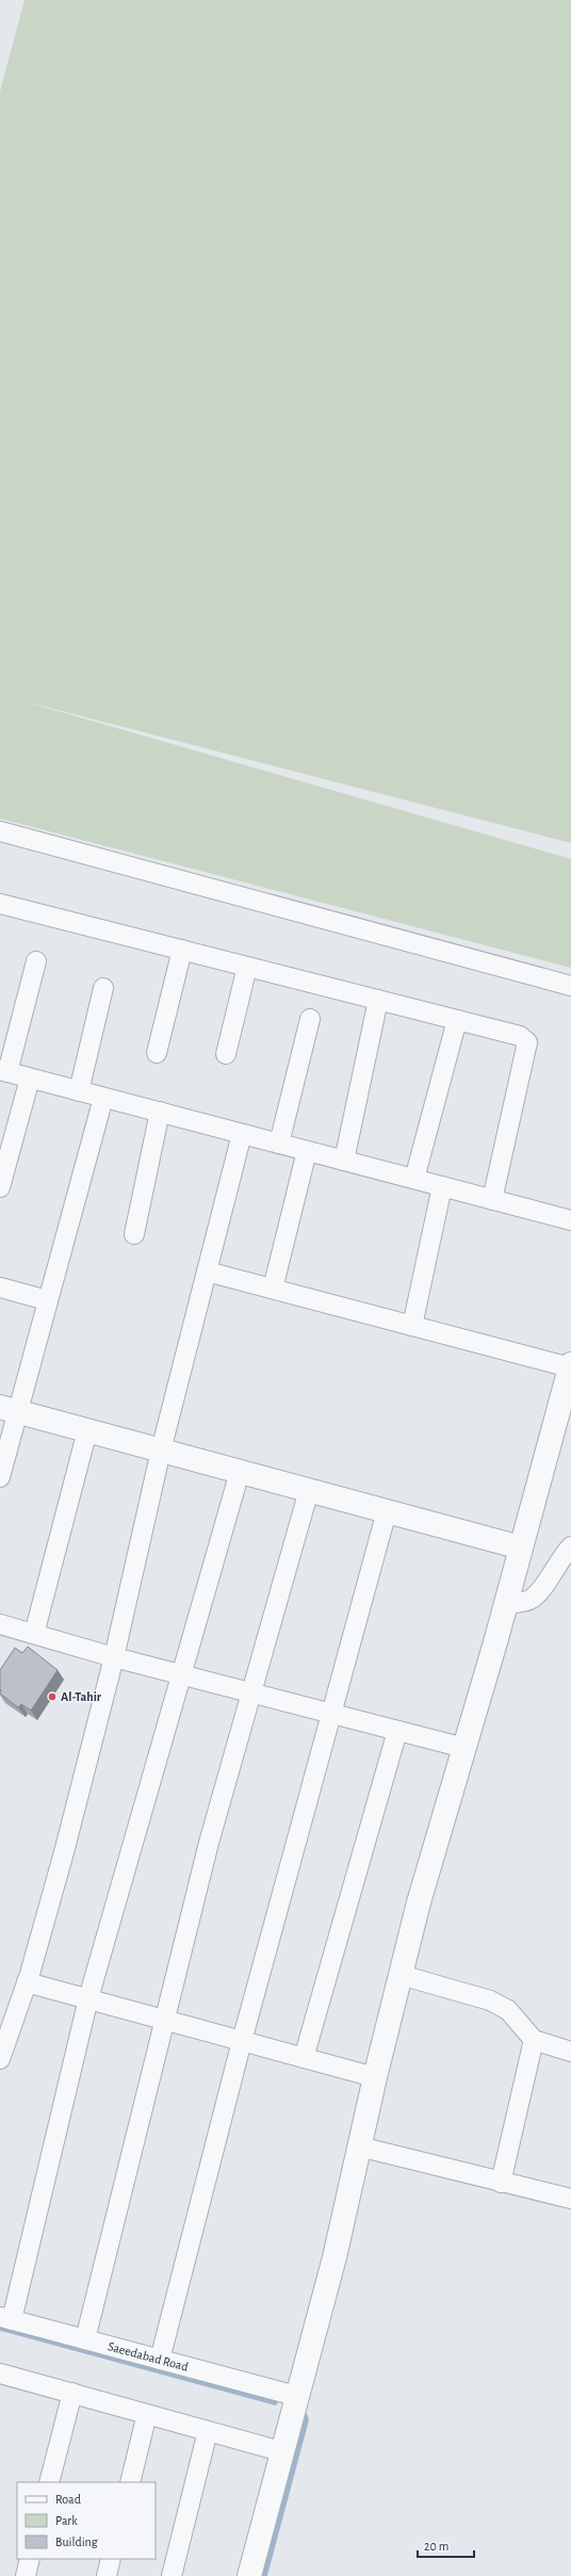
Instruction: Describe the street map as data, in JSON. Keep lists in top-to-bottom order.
{
  "streets": {
    "street": ["Saeedabad Road"]
  },
  "places": ["Al-Tahir"],
  "legend": ["Road", "Park", "Building"],
  "scale_bar": "20 m"
}
